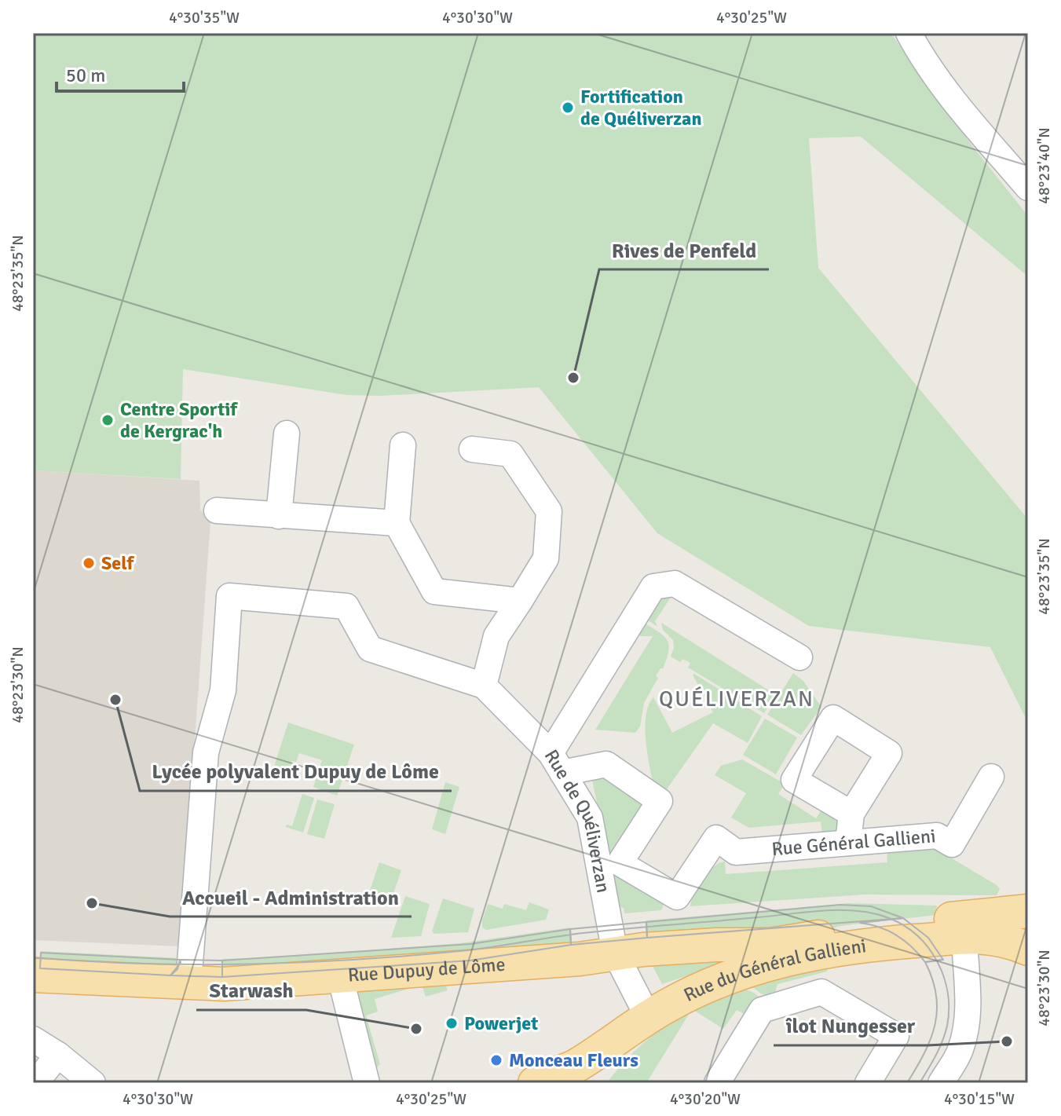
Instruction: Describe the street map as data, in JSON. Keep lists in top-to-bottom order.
{
  "streets": {
    "main road": ["Rue Dupuy de Lôme", "Rue du Général Gallieni"],
    "street": ["Rue de Quéliverzan", "Rue Général Gallieni"]
  },
  "crossings": [
    ["Rue de Quéliverzan", "Rue Général Gallieni"],
    ["Rue de Quéliverzan", "Rue Dupuy de Lôme"],
    ["Rue de Quéliverzan", "Rue du Général Gallieni"],
    ["Rue Dupuy de Lôme", "Rue du Général Gallieni"]
  ],
  "districts": ["QUÉLIVERZAN"],
  "places": [
    "Fortification de Quéliverzan",
    "Rives de Penfeld",
    "Centre Sportif de Kergrac'h",
    "Self",
    "Lycée polyvalent Dupuy de Lôme",
    "Accueil - Administration",
    "Powerjet",
    "Starwash",
    "îlot Nungesser",
    "Monceau Fleurs"
  ],
  "scale_bar": "50 m",
  "coordinates": [
    "4°30'35\"W",
    "4°30'30\"W",
    "4°30'25\"W",
    "48°23'40\"N",
    "48°23'35\"N",
    "48°23'30\"N",
    "4°30'20\"W",
    "4°30'15\"W"
  ]
}
